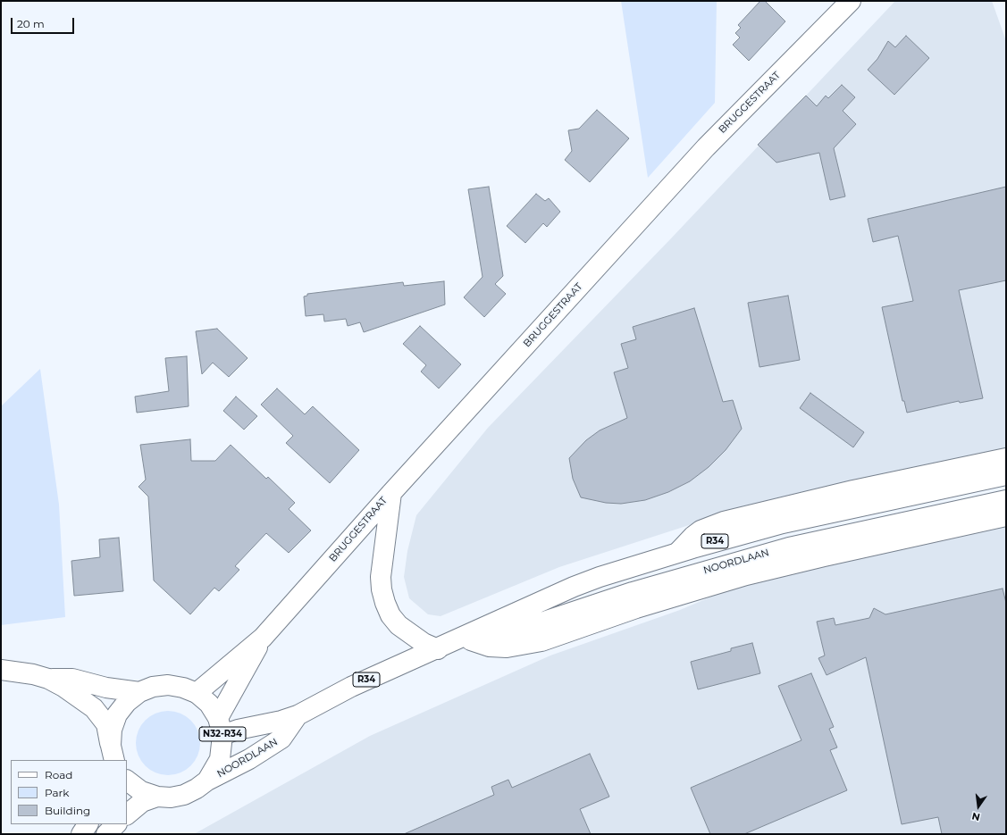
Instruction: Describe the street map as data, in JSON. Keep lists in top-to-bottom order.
{
  "streets": {
    "main road": [
      "BRUGGESTRAAT",
      "R34",
      "NOORDLAAN",
      "N32-R34"
    ]
  },
  "crossings": [
    ["BRUGGESTRAAT", "NOORDLAAN"],
    ["BRUGGESTRAAT", "N32-R34"],
    ["NOORDLAAN", "N32-R34"]
  ],
  "legend": ["Road", "Park", "Building"],
  "scale_bar": "20 m",
  "north": "bottom"
}
